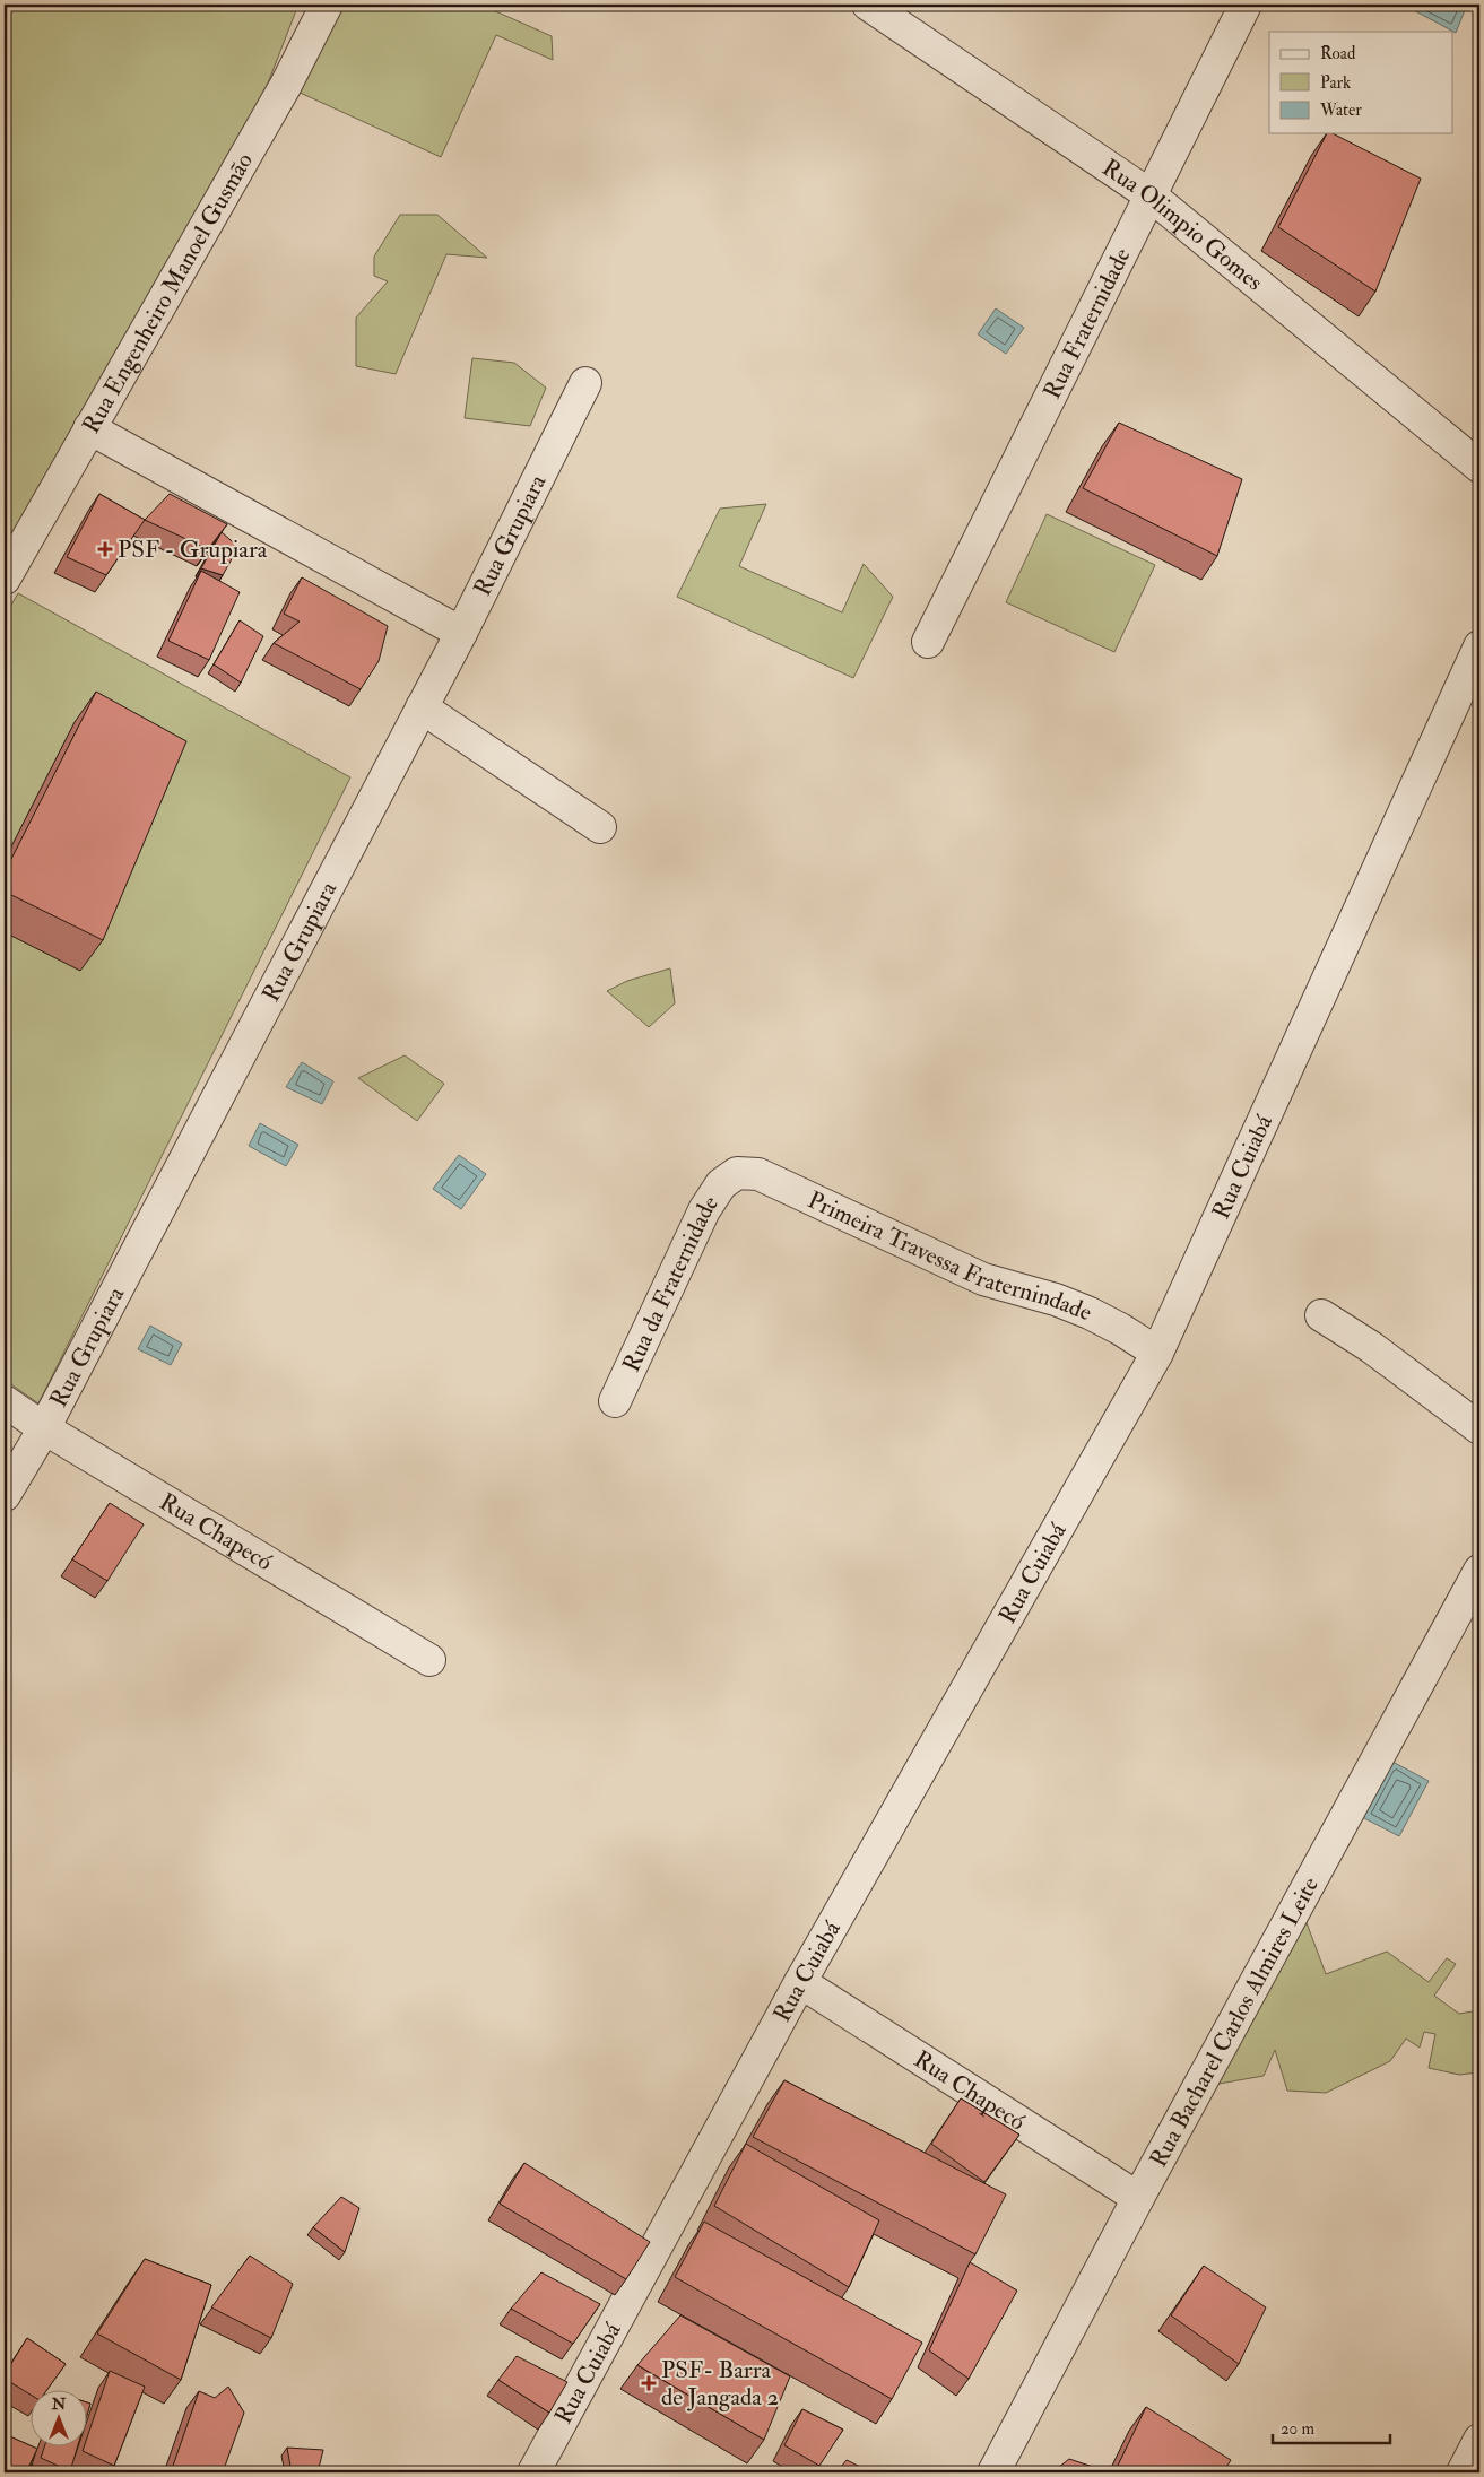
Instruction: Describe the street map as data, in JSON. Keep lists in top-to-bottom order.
{
  "streets": {
    "street": [
      "Rua Olimpio Gomes",
      "Rua Engenheiro Manoel Gusmão",
      "Rua Fraternidade",
      "Rua Grupiara",
      "Rua Cuiabá",
      "Primeira Travessa Fraternindade",
      "Rua da Fraternidade",
      "Rua Chapecó",
      "Rua Bacharel Carlos Almires Leite"
    ]
  },
  "crossings": [
    ["Rua Olimpio Gomes", "Rua Fraternidade"],
    ["Rua Grupiara", "Rua Chapecó"],
    ["Rua Cuiabá", "Primeira Travessa Fraternindade"],
    ["Rua Cuiabá", "Rua Chapecó"],
    ["Primeira Travessa Fraternindade", "Rua da Fraternidade"],
    ["Rua Chapecó", "Rua Bacharel Carlos Almires Leite"]
  ],
  "places": {
    "health": ["PSF - Grupiara", "PSF- Barra de Jangada 2"]
  },
  "legend": ["Road", "Park", "Water"],
  "scale_bar": "20 m",
  "north": "top"
}
